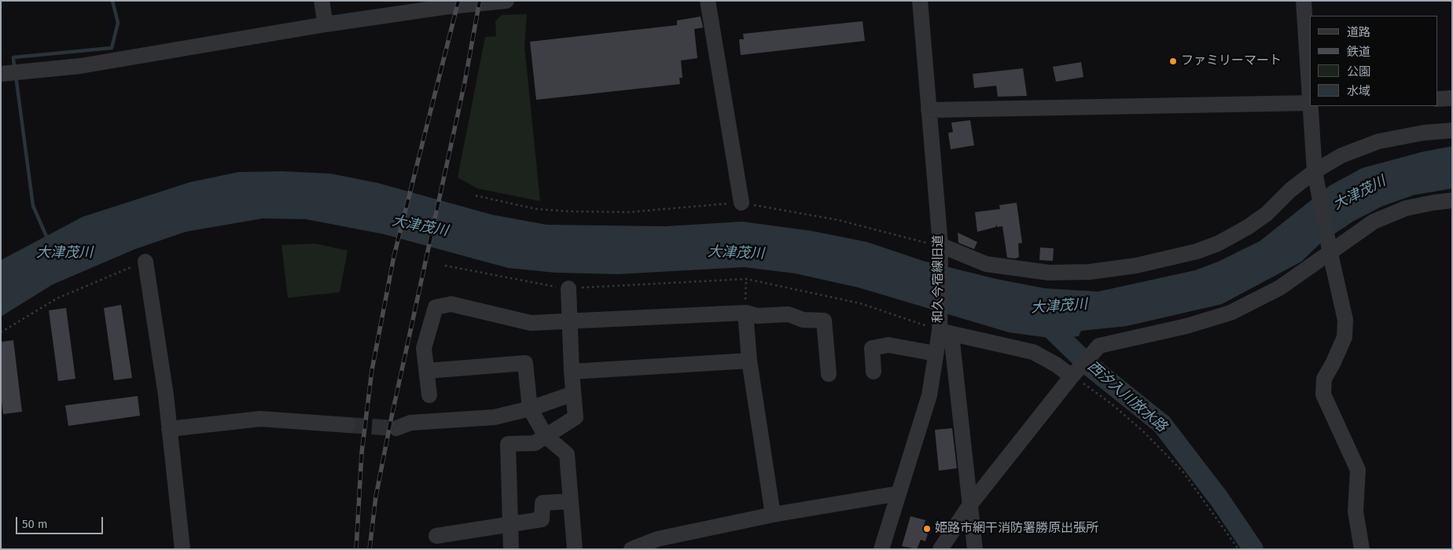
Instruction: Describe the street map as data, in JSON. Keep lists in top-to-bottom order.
{
  "streets": {
    "street": ["和久今宿線旧道"]
  },
  "water": ["大津茂川", "西汐入川放水路"],
  "places": ["ファミリーマート", "姫路市網干消防署勝原出張所"],
  "legend": [
    "道路",
    "鉄道",
    "公園",
    "水域"
  ],
  "scale_bar": "50 m"
}
